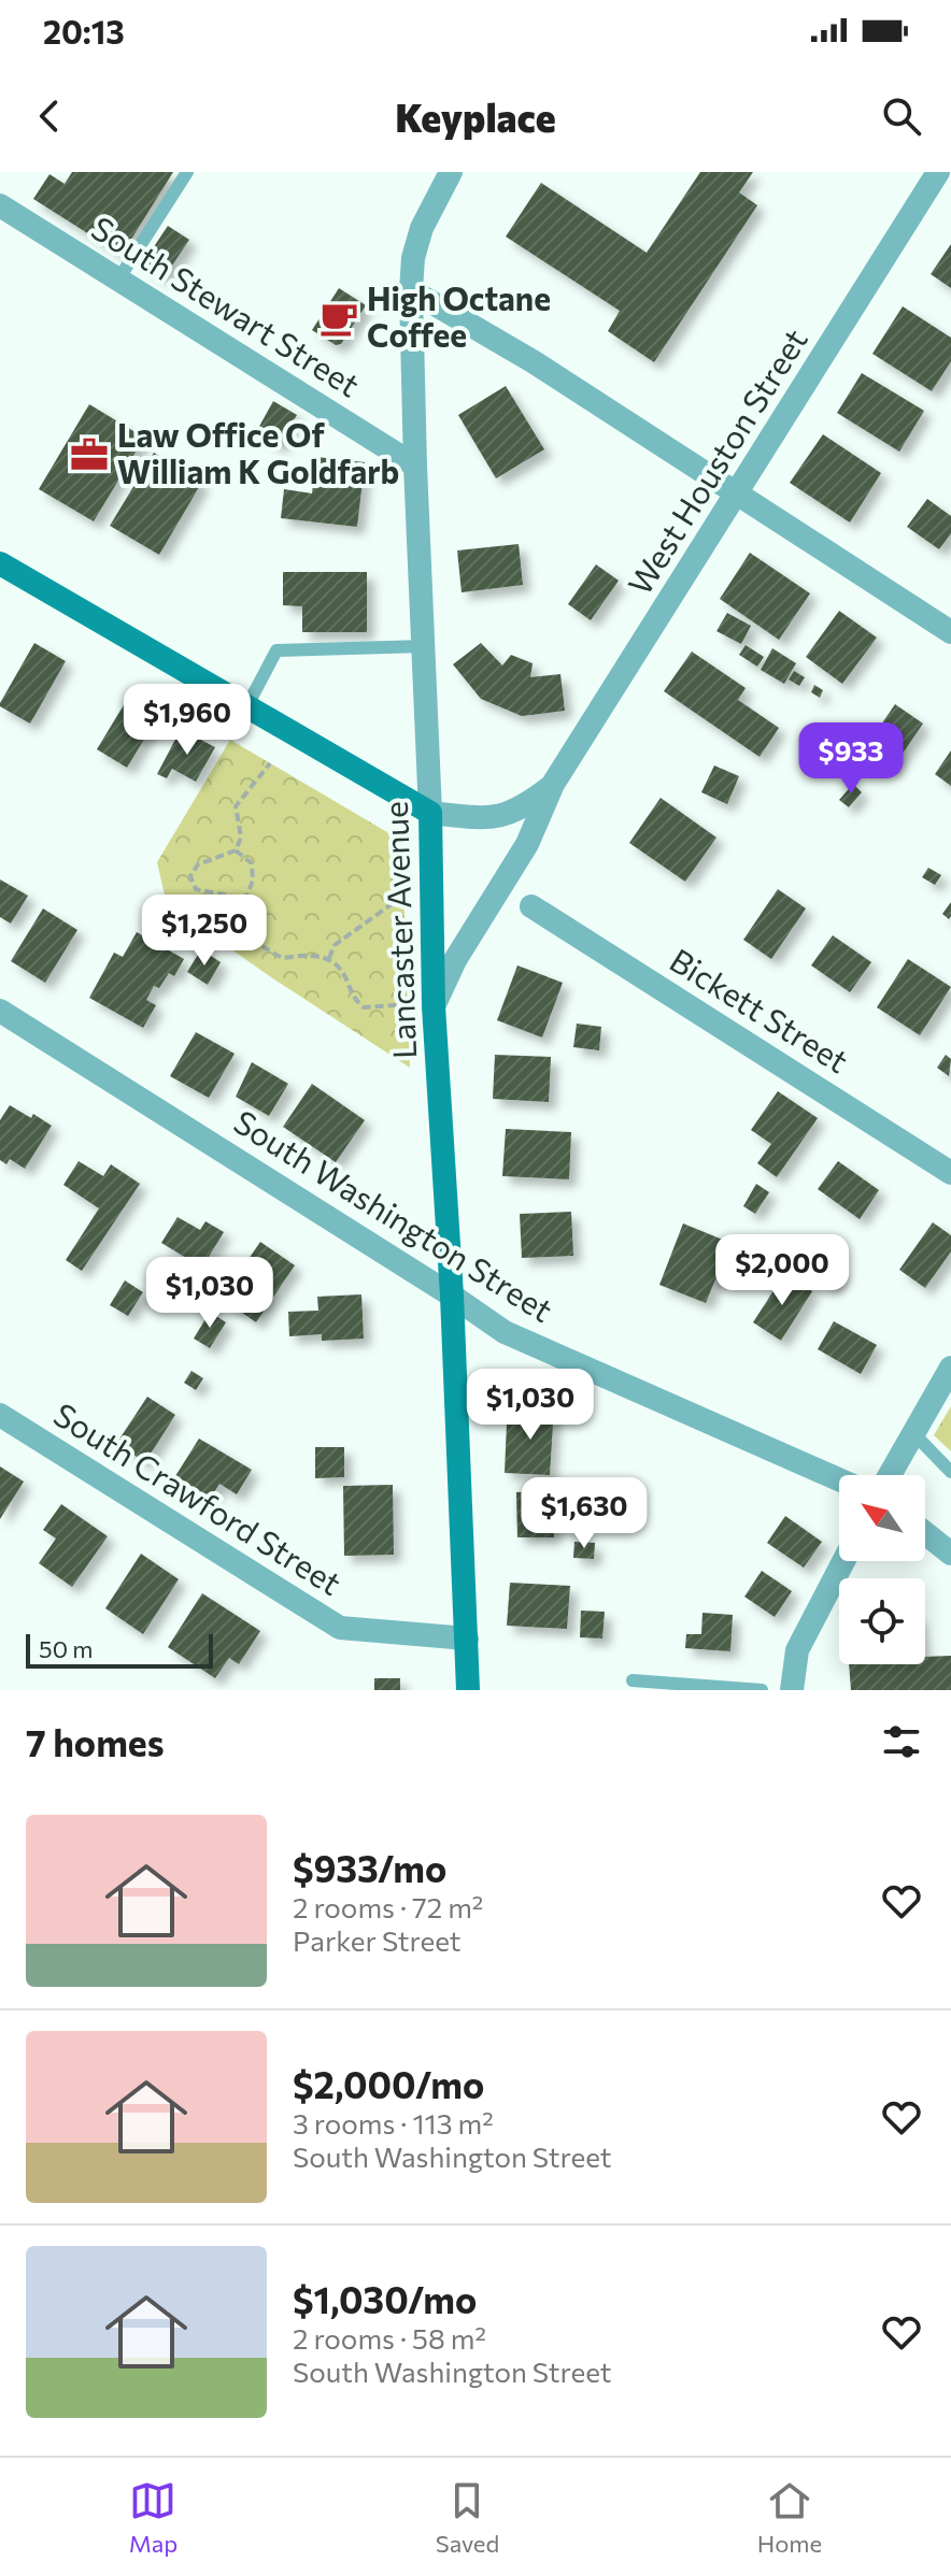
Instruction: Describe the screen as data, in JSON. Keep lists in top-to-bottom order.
{
  "streets": {
    "main road": ["Lancaster Avenue"],
    "street": [
      "South Stewart Street",
      "West Houston Street",
      "Bickett Street",
      "South Washington Street",
      "South Crawford Street"
    ]
  },
  "crossings": [
    ["South Stewart Street", "Lancaster Avenue"],
    ["West Houston Street", "Lancaster Avenue"],
    ["Lancaster Avenue", "South Washington Street"],
    ["Lancaster Avenue", "South Crawford Street"]
  ],
  "places": {
    "cafe": ["High Octane Coffee"],
    "office": ["Law Office Of William K Goldfarb"]
  },
  "scale_bar": "50 m",
  "north": "top left",
  "page": {
    "status": "20:13",
    "header": "Keyplace",
    "price": [
      "$1,960",
      "$933",
      "$1,250",
      "$2,000",
      "$1,030",
      "$1,030",
      "$1,630"
    ],
    "scale": "50 m",
    "heading": "7 homes",
    "list": [
      {
        "name": "$933/mo",
        "note": "2 rooms · 72 m² · Parker Street"
      },
      {
        "name": "$2,000/mo",
        "note": "3 rooms · 113 m² · South Washington Street"
      },
      {
        "name": "$1,030/mo",
        "note": "2 rooms · 58 m² · South Washington Street"
      }
    ],
    "tabs": ["Map", "Saved", "Home"]
  }
}
